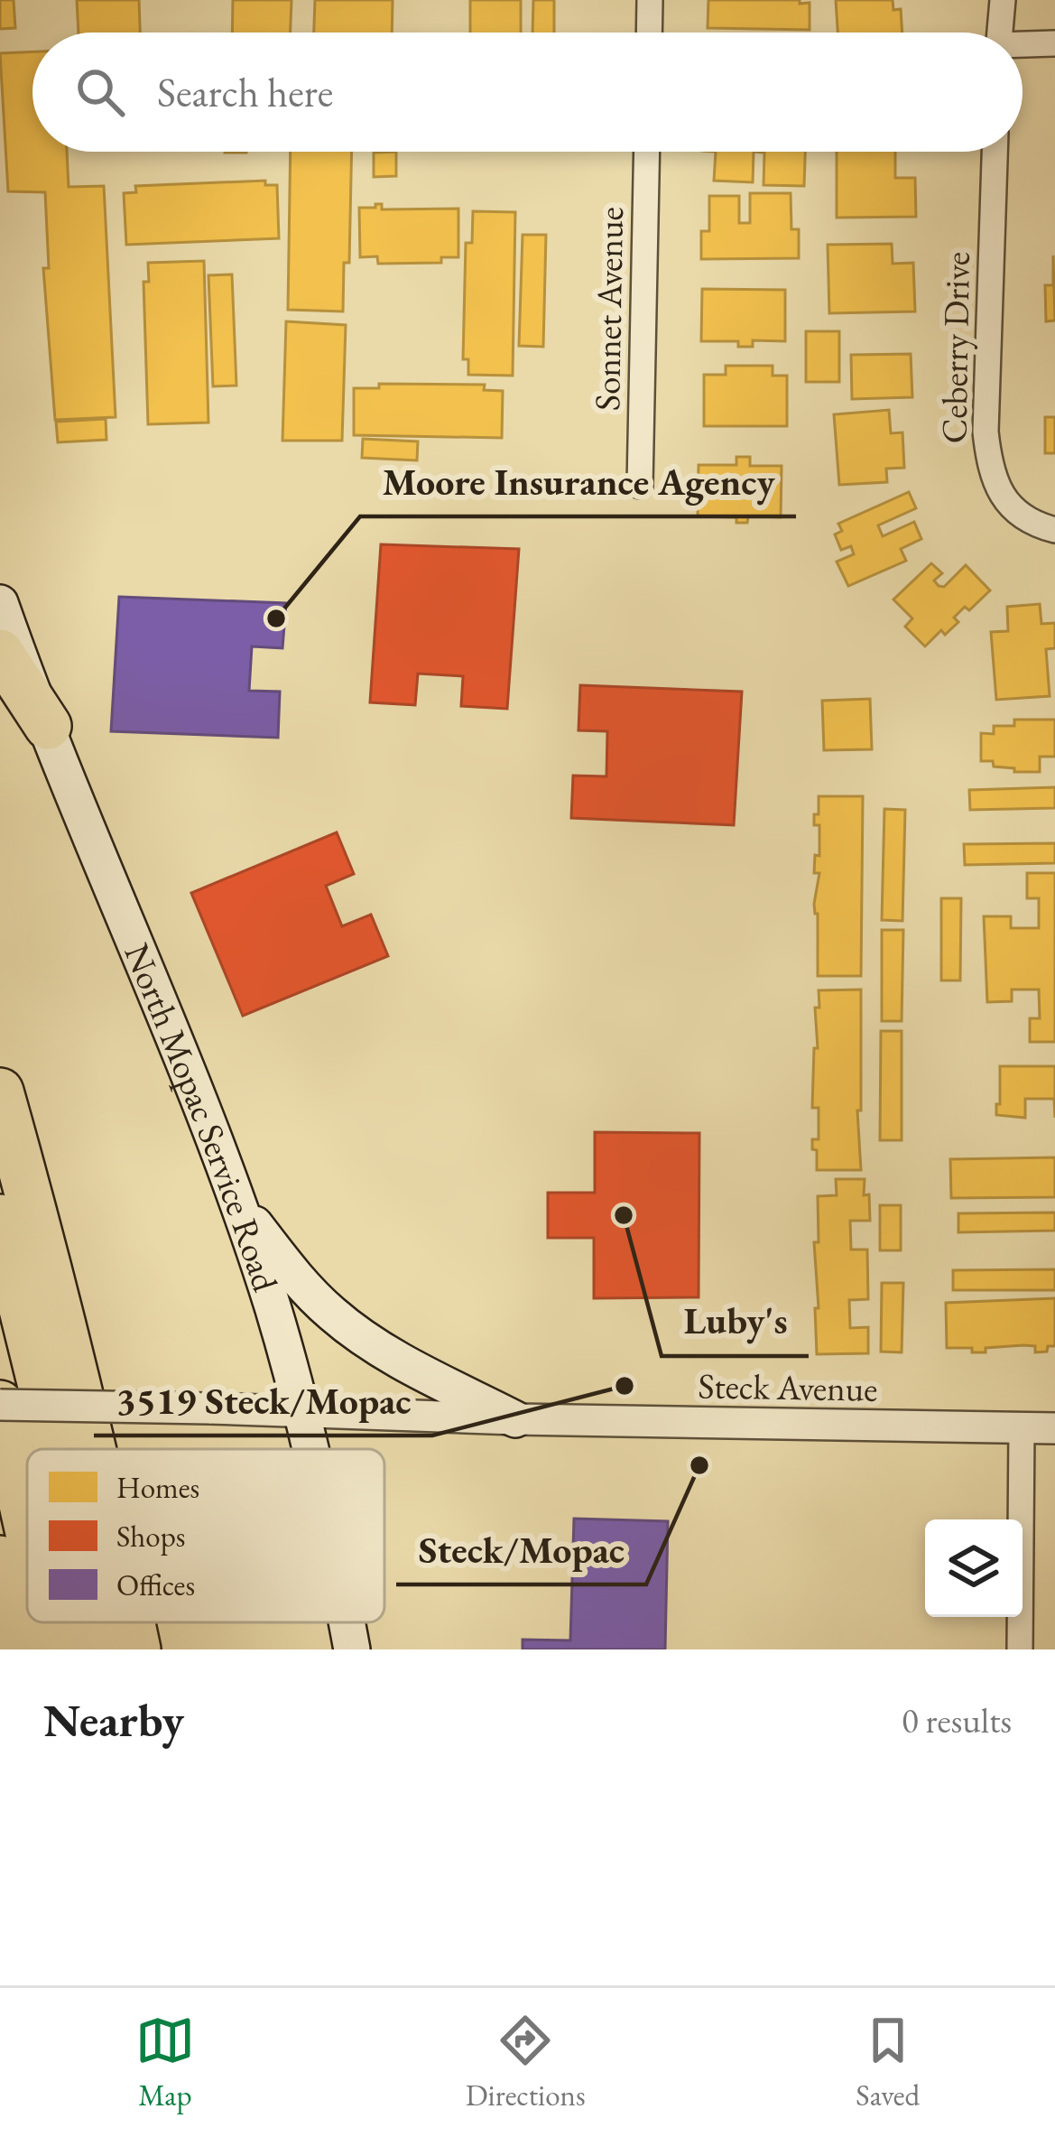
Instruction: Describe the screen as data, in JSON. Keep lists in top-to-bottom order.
{
  "streets": {
    "main road": ["North Mopac Service Road"],
    "street": ["Sonnet Avenue", "Ceberry Drive", "Steck Avenue"]
  },
  "crossings": [
    ["North Mopac Service Road", "Steck Avenue"]
  ],
  "places": [
    "Moore Insurance Agency",
    "Luby's",
    "3519 Steck/Mopac",
    "Steck/Mopac"
  ],
  "legend": ["Homes", "Shops", "Offices"],
  "page": {
    "search": "Search here",
    "heading": ["Nearby", "0 results"],
    "nav": ["Map", "Directions", "Saved"]
  }
}
